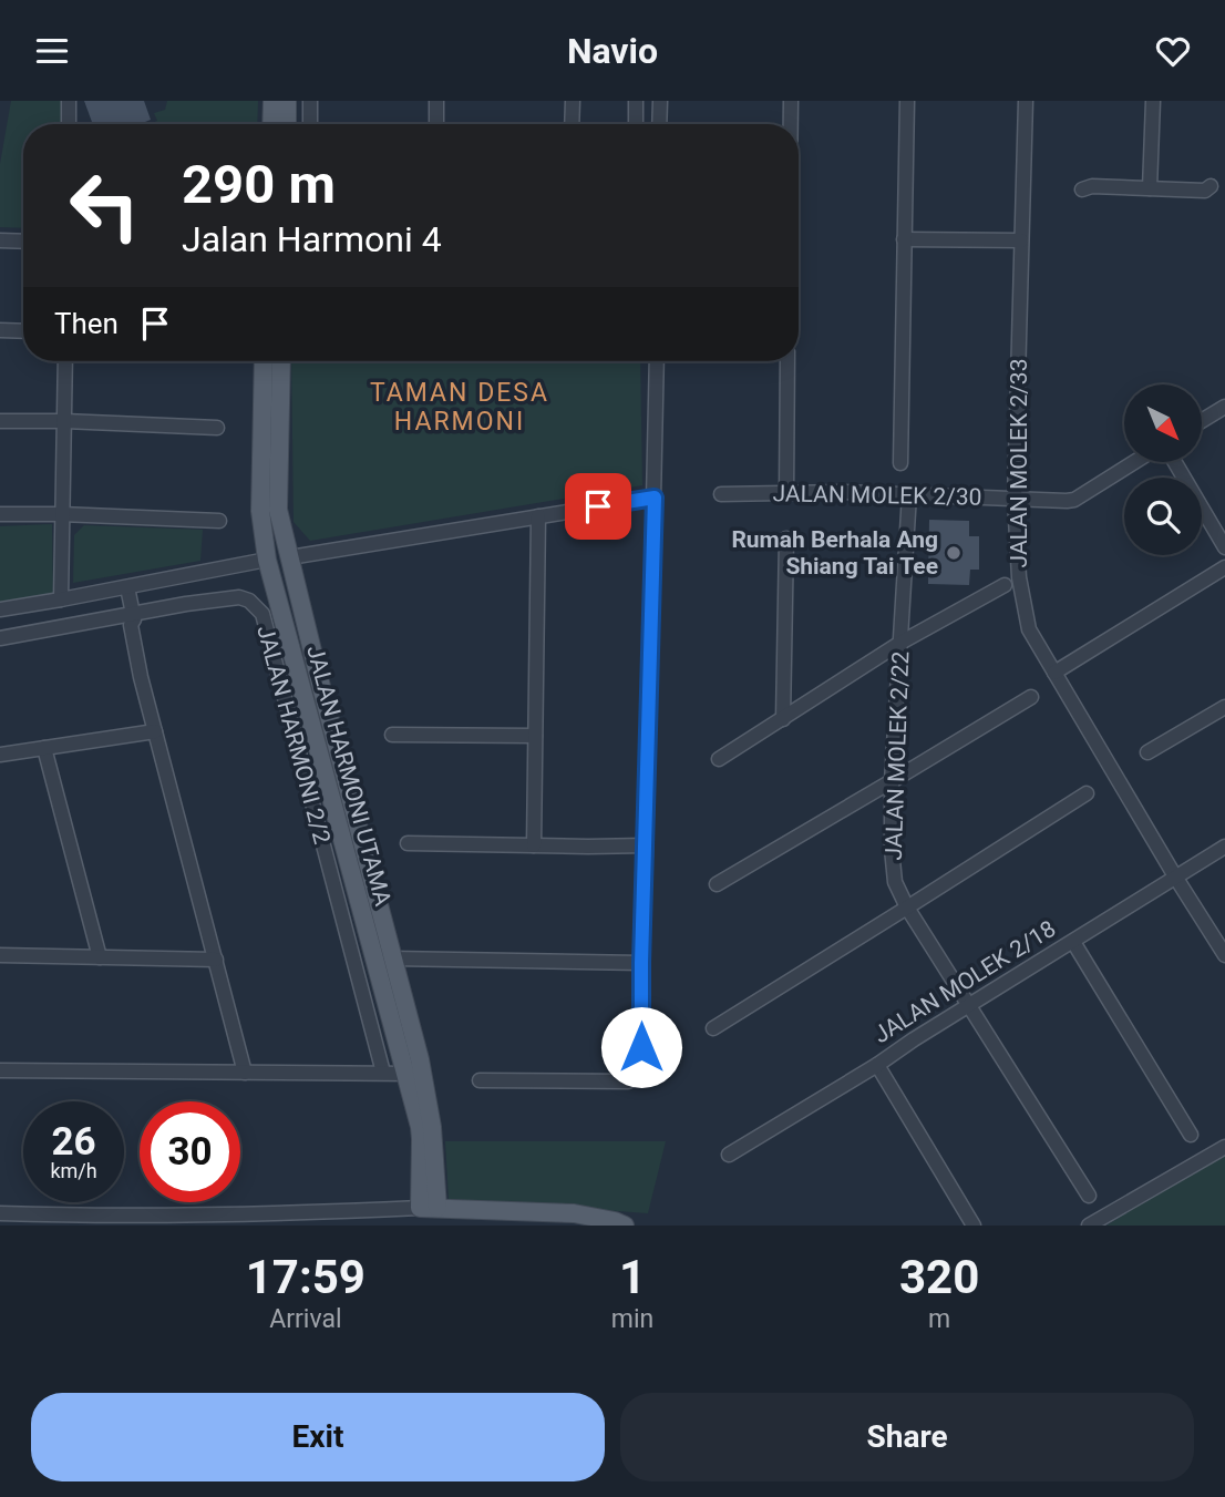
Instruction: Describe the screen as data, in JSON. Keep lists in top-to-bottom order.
{
  "streets": {
    "main road": ["JALAN HARMONI UTAMA"],
    "street": [
      "JALAN MOLEK 2/33",
      "JALAN MOLEK 2/30",
      "JALAN HARMONI 2/2",
      "JALAN MOLEK 2/22",
      "JALAN MOLEK 2/18"
    ]
  },
  "crossings": [
    ["JALAN MOLEK 2/33", "JALAN MOLEK 2/30"],
    ["JALAN MOLEK 2/33", "JALAN MOLEK 2/18"],
    ["JALAN MOLEK 2/30", "JALAN MOLEK 2/22"],
    ["JALAN MOLEK 2/22", "JALAN MOLEK 2/18"]
  ],
  "districts": ["TAMAN DESA HARMONI"],
  "places": ["Rumah Berhala Ang Shiang Tai Tee"],
  "north": "bottom right",
  "page": {
    "header": "Navio",
    "turn": ["290 m", "Jalan Harmoni 4"],
    "then": "Then",
    "speed": "26 km/h",
    "limit": "30",
    "eta": [
      "17:59",
      "Arrival",
      "1",
      "min",
      "320",
      "m"
    ],
    "buttons": ["Exit", "Share"]
  }
}
